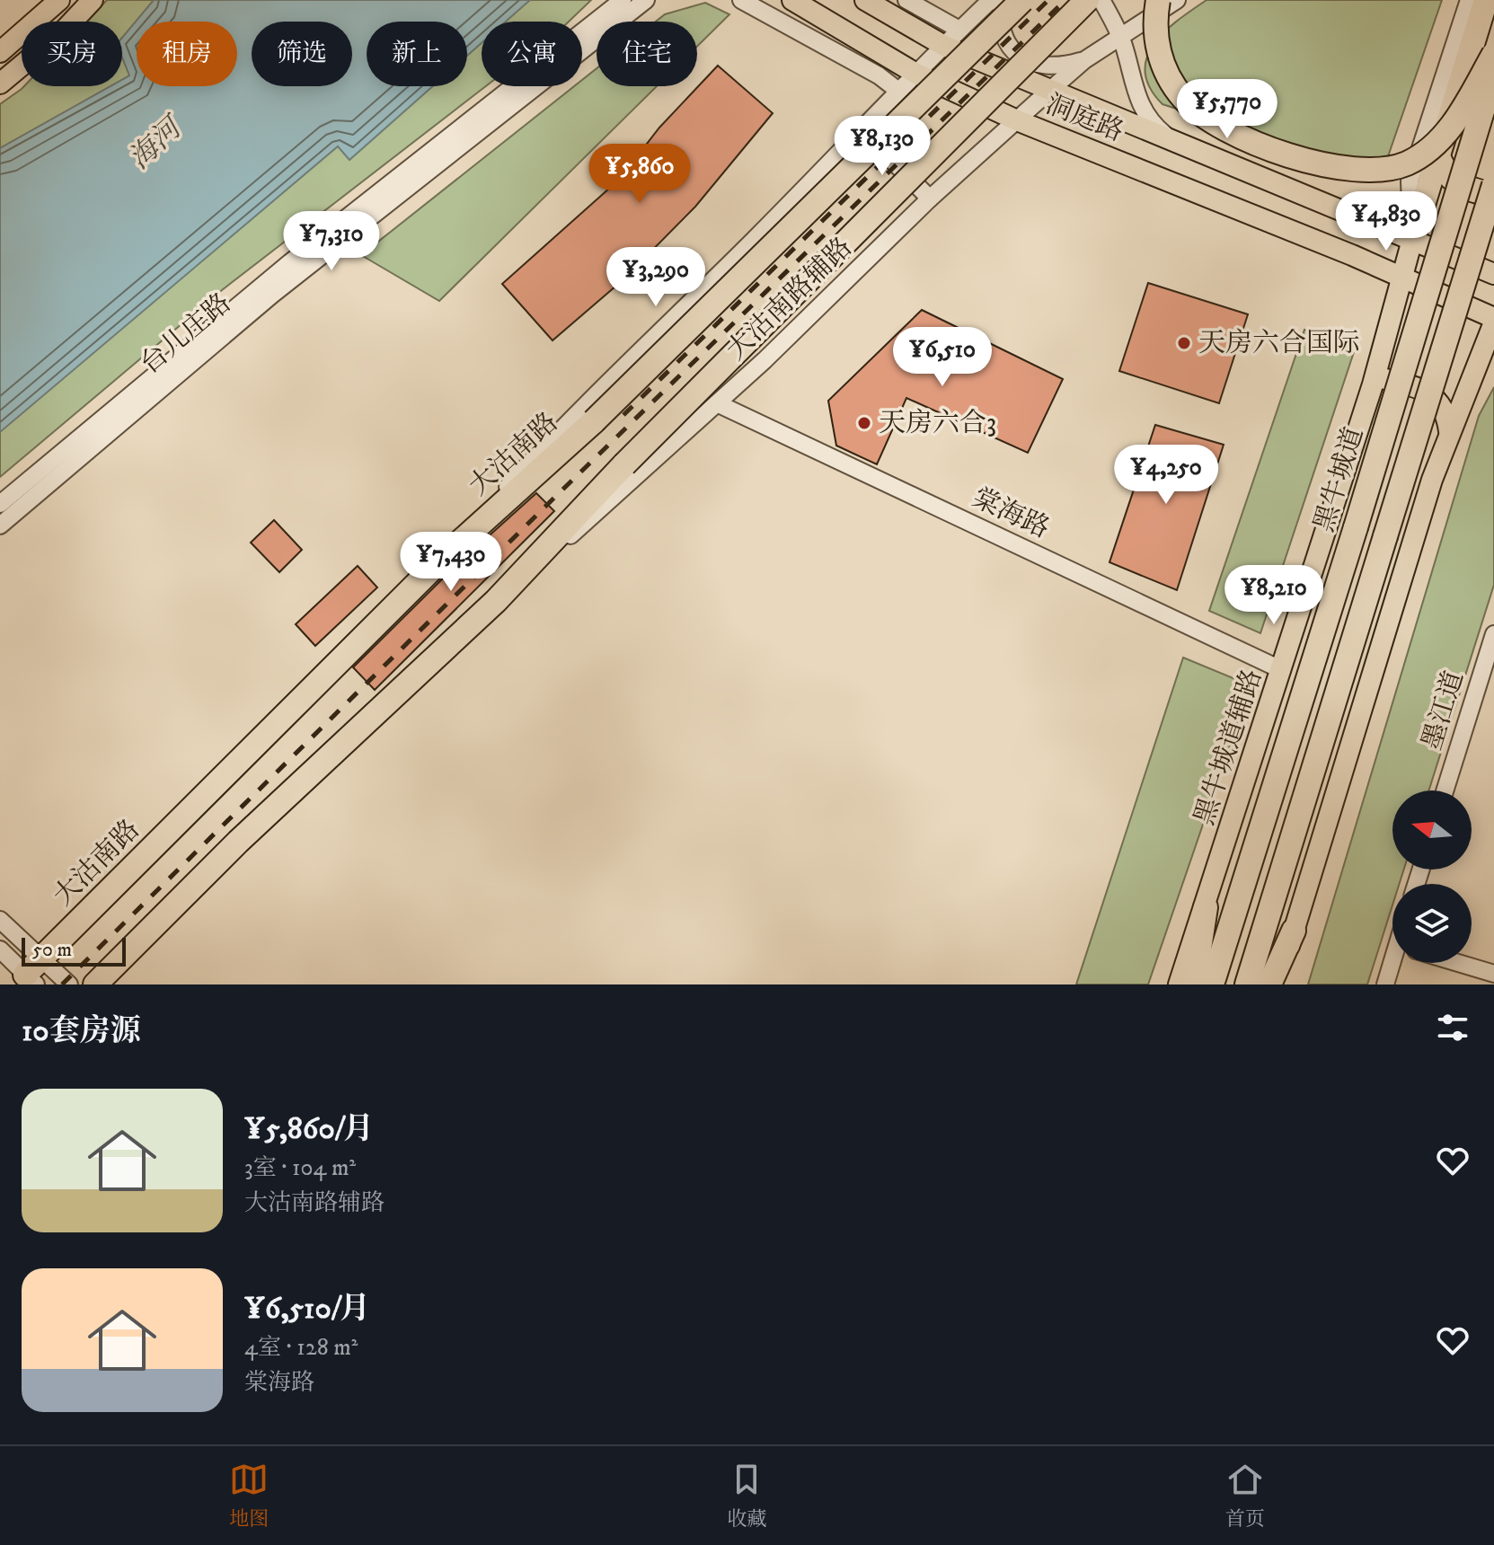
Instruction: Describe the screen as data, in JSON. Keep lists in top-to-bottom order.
{
  "streets": {
    "highway": ["大沽南路", "黑牛城道"],
    "main road": ["洞庭路", "黑牛城道辅路"],
    "street": [
      "大沽南路辅路",
      "台儿庄路",
      "棠海路",
      "墨江道"
    ]
  },
  "crossings": [
    ["洞庭路", "大沽南路辅路"],
    ["洞庭路", "黑牛城道辅路"],
    ["大沽南路辅路", "棠海路"],
    ["棠海路", "黑牛城道辅路"]
  ],
  "water": ["海河"],
  "places": ["天房六合国际", "天房六合3"],
  "scale_bar": "50 m",
  "north": "left",
  "page": {
    "chip": [
      "买房",
      "租房",
      "筛选",
      "新上",
      "公寓",
      "住宅"
    ],
    "price": [
      "¥5,770",
      "¥8,130",
      "¥5,860",
      "¥4,830",
      "¥7,310",
      "¥3,290",
      "¥6,510",
      "¥4,250",
      "¥7,430",
      "¥8,210"
    ],
    "scale": "50 m",
    "heading": "10套房源",
    "list": [
      {
        "name": "¥5,860/月",
        "note": "3室 · 104 m² · 大沽南路辅路"
      },
      {
        "name": "¥6,510/月",
        "note": "4室 · 128 m² · 棠海路"
      }
    ],
    "tabs": ["地图", "收藏", "首页"]
  }
}
